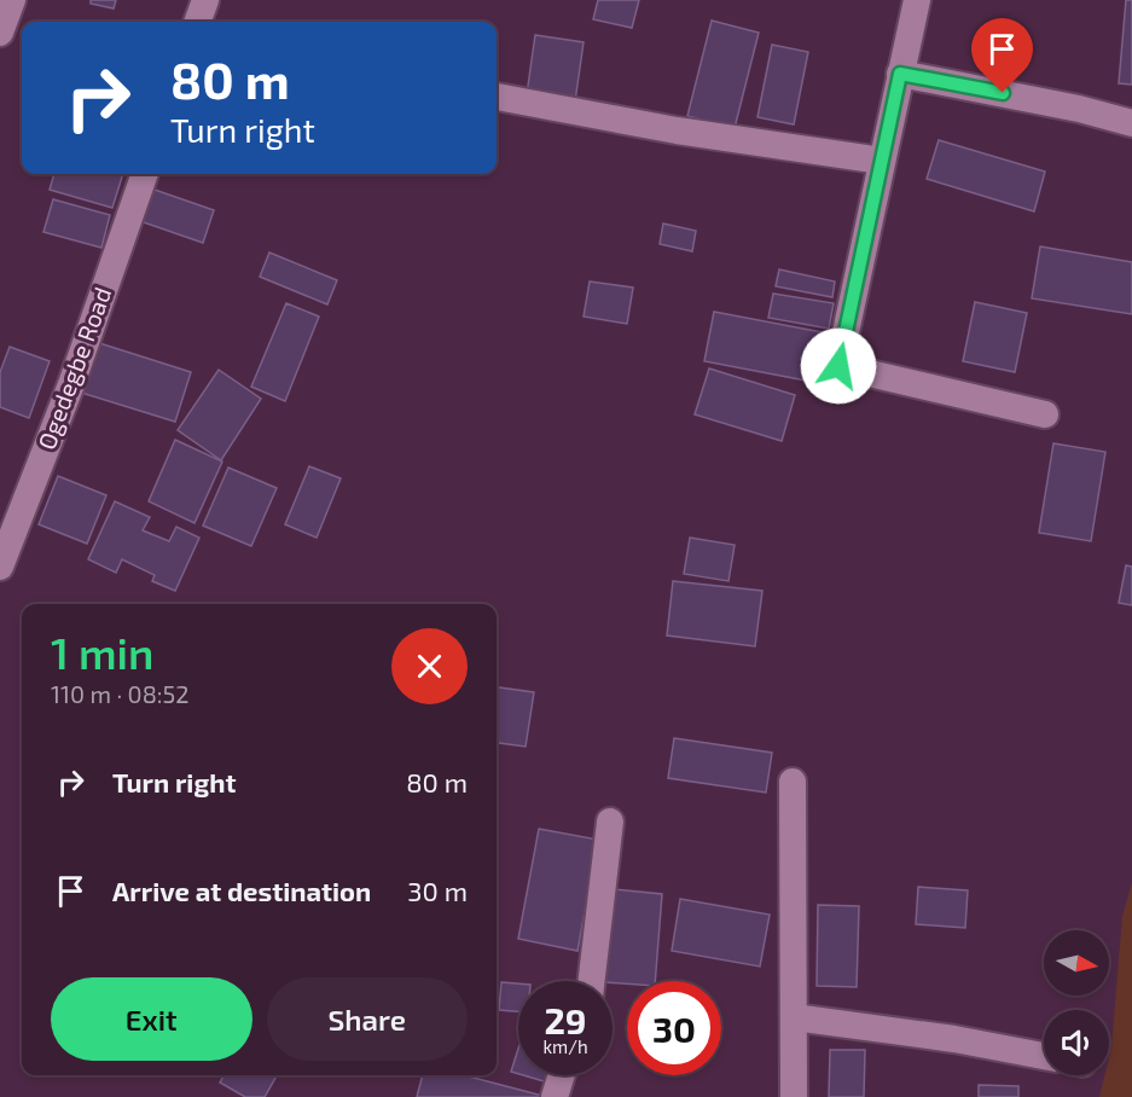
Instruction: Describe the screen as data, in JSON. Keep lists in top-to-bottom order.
{
  "streets": {
    "street": ["Ogedegbe Road"]
  },
  "north": "right",
  "page": {
    "turn": ["80 m", "Turn right"],
    "heading": ["1 min", "110 m · 08:52"],
    "list": [
      {
        "name": "Turn right",
        "value": "80 m"
      },
      {
        "name": "Arrive at destination",
        "value": "30 m"
      }
    ],
    "buttons": ["Exit", "Share"],
    "speed": "29 km/h",
    "limit": "30"
  }
}
